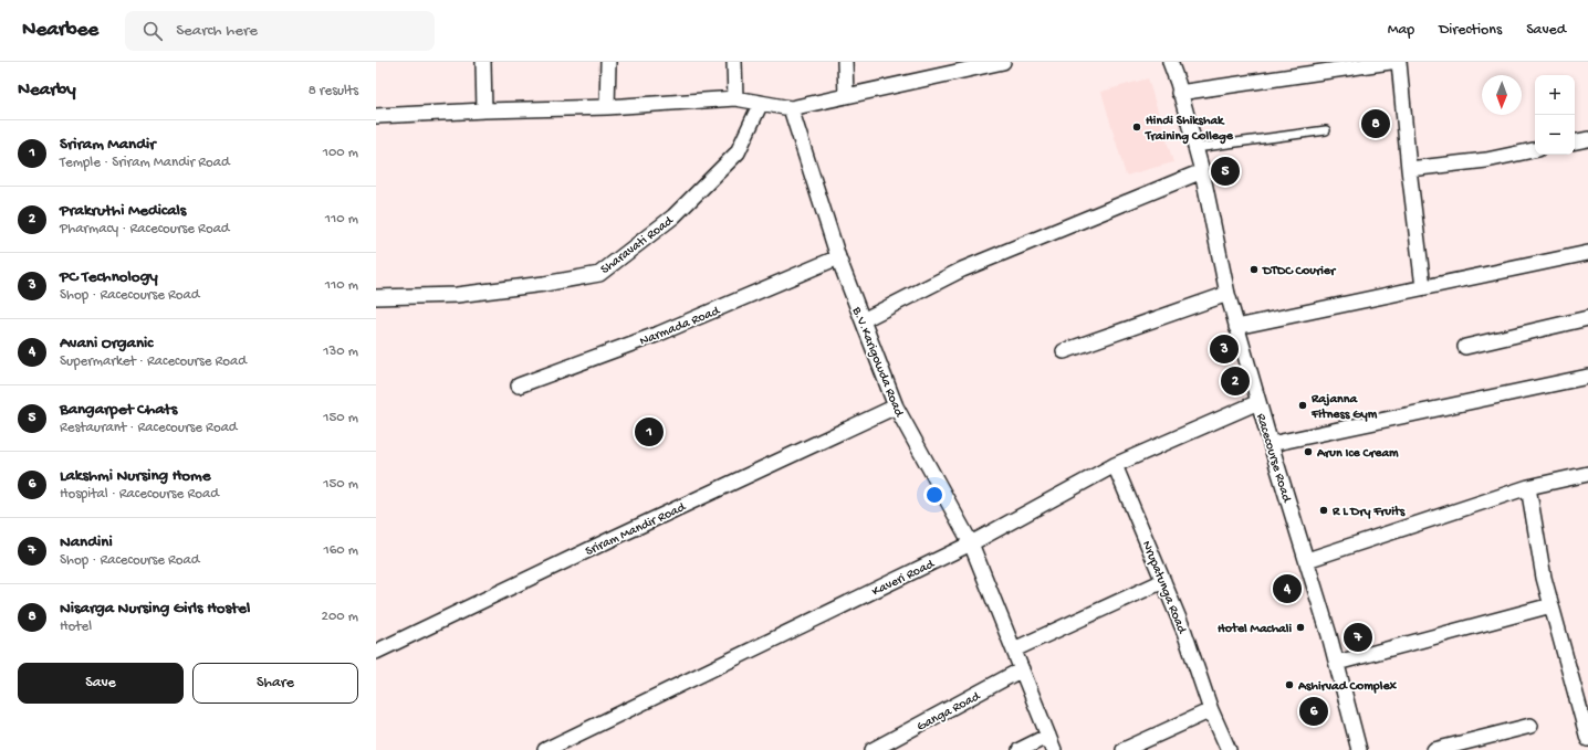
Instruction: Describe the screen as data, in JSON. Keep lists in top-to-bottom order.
{
  "streets": {
    "street": [
      "Sharavati Road",
      "Narmada Road",
      "B.V.Karigowda Road",
      "Racecourse Road",
      "Sriram Mandir Road",
      "Kaveri Road",
      "Nrupatunga Road",
      "Ganga Road"
    ]
  },
  "crossings": [
    ["Narmada Road", "B.V.Karigowda Road"],
    ["B.V.Karigowda Road", "Sriram Mandir Road"],
    ["B.V.Karigowda Road", "Kaveri Road"],
    ["B.V.Karigowda Road", "Ganga Road"],
    ["Racecourse Road", "Kaveri Road"],
    ["Kaveri Road", "Nrupatunga Road"]
  ],
  "places": [
    "Hindi Shikshak Training College",
    "DTDC Courier",
    "Rajanna Fitness Gym",
    "Arun Ice Cream",
    "R L Dry Fruits",
    "Hotel Machali",
    "Ashirvad Complex"
  ],
  "north": "bottom",
  "page": {
    "header": "Nearbee",
    "search": "Search here",
    "nav": ["Map", "Directions", "Saved"],
    "heading": ["Nearby", "8 results"],
    "map_buttons": ["+", "−"],
    "pins": [
      "8",
      "5",
      "3",
      "2",
      "1",
      "4",
      "7",
      "6"
    ],
    "list": [
      {
        "mark": "1",
        "name": "Sriram Mandir",
        "note": "Temple · Sriram Mandir Road",
        "value": "100 m"
      },
      {
        "mark": "2",
        "name": "Prakruthi Medicals",
        "note": "Pharmacy · Racecourse Road",
        "value": "110 m"
      },
      {
        "mark": "3",
        "name": "PC Technology",
        "note": "Shop · Racecourse Road",
        "value": "110 m"
      },
      {
        "mark": "4",
        "name": "Avani Organic",
        "note": "Supermarket · Racecourse Road",
        "value": "130 m"
      },
      {
        "mark": "5",
        "name": "Bangarpet Chats",
        "note": "Restaurant · Racecourse Road",
        "value": "150 m"
      },
      {
        "mark": "6",
        "name": "Lakshmi Nursing Home",
        "note": "Hospital · Racecourse Road",
        "value": "150 m"
      },
      {
        "mark": "7",
        "name": "Nandini",
        "note": "Shop · Racecourse Road",
        "value": "160 m"
      },
      {
        "mark": "8",
        "name": "Nisarga Nursing Girls Hostel",
        "note": "Hotel",
        "value": "200 m"
      }
    ],
    "buttons": ["Save", "Share"]
  }
}
